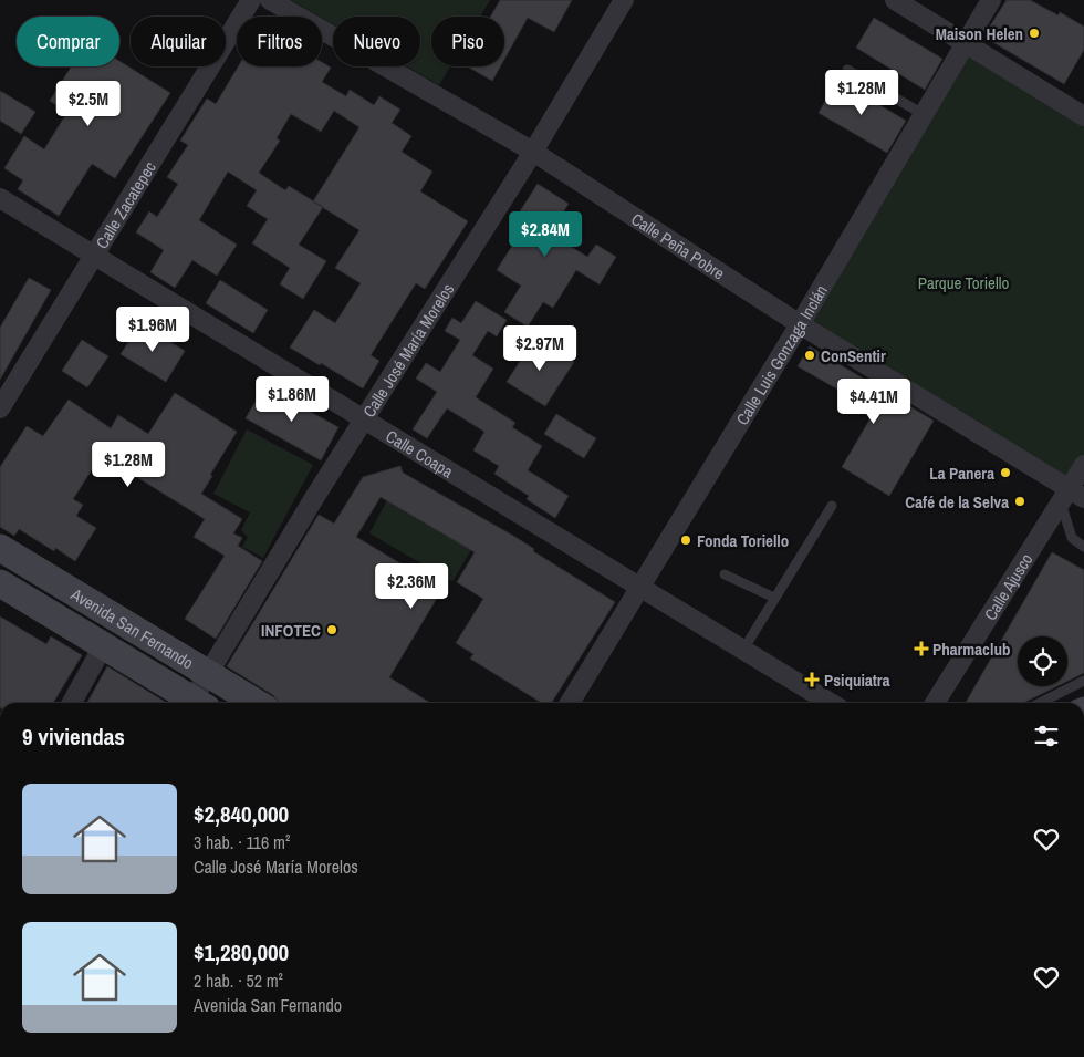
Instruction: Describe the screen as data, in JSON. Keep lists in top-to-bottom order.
{
  "streets": {
    "main road": ["Avenida San Fernando"],
    "street": [
      "Calle Zacatepec",
      "Calle Peña Pobre",
      "Calle José María Morelos",
      "Calle Luis Gonzaga Inclán",
      "Calle Coapa",
      "Calle Ajusco"
    ]
  },
  "crossings": [
    ["Calle Zacatepec", "Calle Coapa"],
    ["Calle Peña Pobre", "Calle José María Morelos"],
    ["Calle Peña Pobre", "Calle Luis Gonzaga Inclán"],
    ["Calle Peña Pobre", "Calle Ajusco"],
    ["Calle José María Morelos", "Calle Coapa"],
    ["Calle José María Morelos", "Avenida San Fernando"],
    ["Calle Luis Gonzaga Inclán", "Calle Coapa"]
  ],
  "parks": ["Parque Toriello"],
  "places": {
    "other": [
      "Maison Helen",
      "ConSentir",
      "La Panera",
      "Café de la Selva",
      "Fonda Toriello",
      "INFOTEC"
    ],
    "health": ["Pharmaclub", "Psiquiatra"]
  },
  "page": {
    "chip": [
      "Comprar",
      "Alquilar",
      "Filtros",
      "Nuevo",
      "Piso"
    ],
    "price": [
      "$1.28M",
      "$2.5M",
      "$2.84M",
      "$1.96M",
      "$2.97M",
      "$1.86M",
      "$4.41M",
      "$1.28M",
      "$2.36M"
    ],
    "heading": "9 viviendas",
    "list": [
      {
        "name": "$2,840,000",
        "note": "3 hab. · 116 m² · Calle José María Morelos"
      },
      {
        "name": "$1,280,000",
        "note": "2 hab. · 52 m² · Avenida San Fernando"
      }
    ]
  }
}
